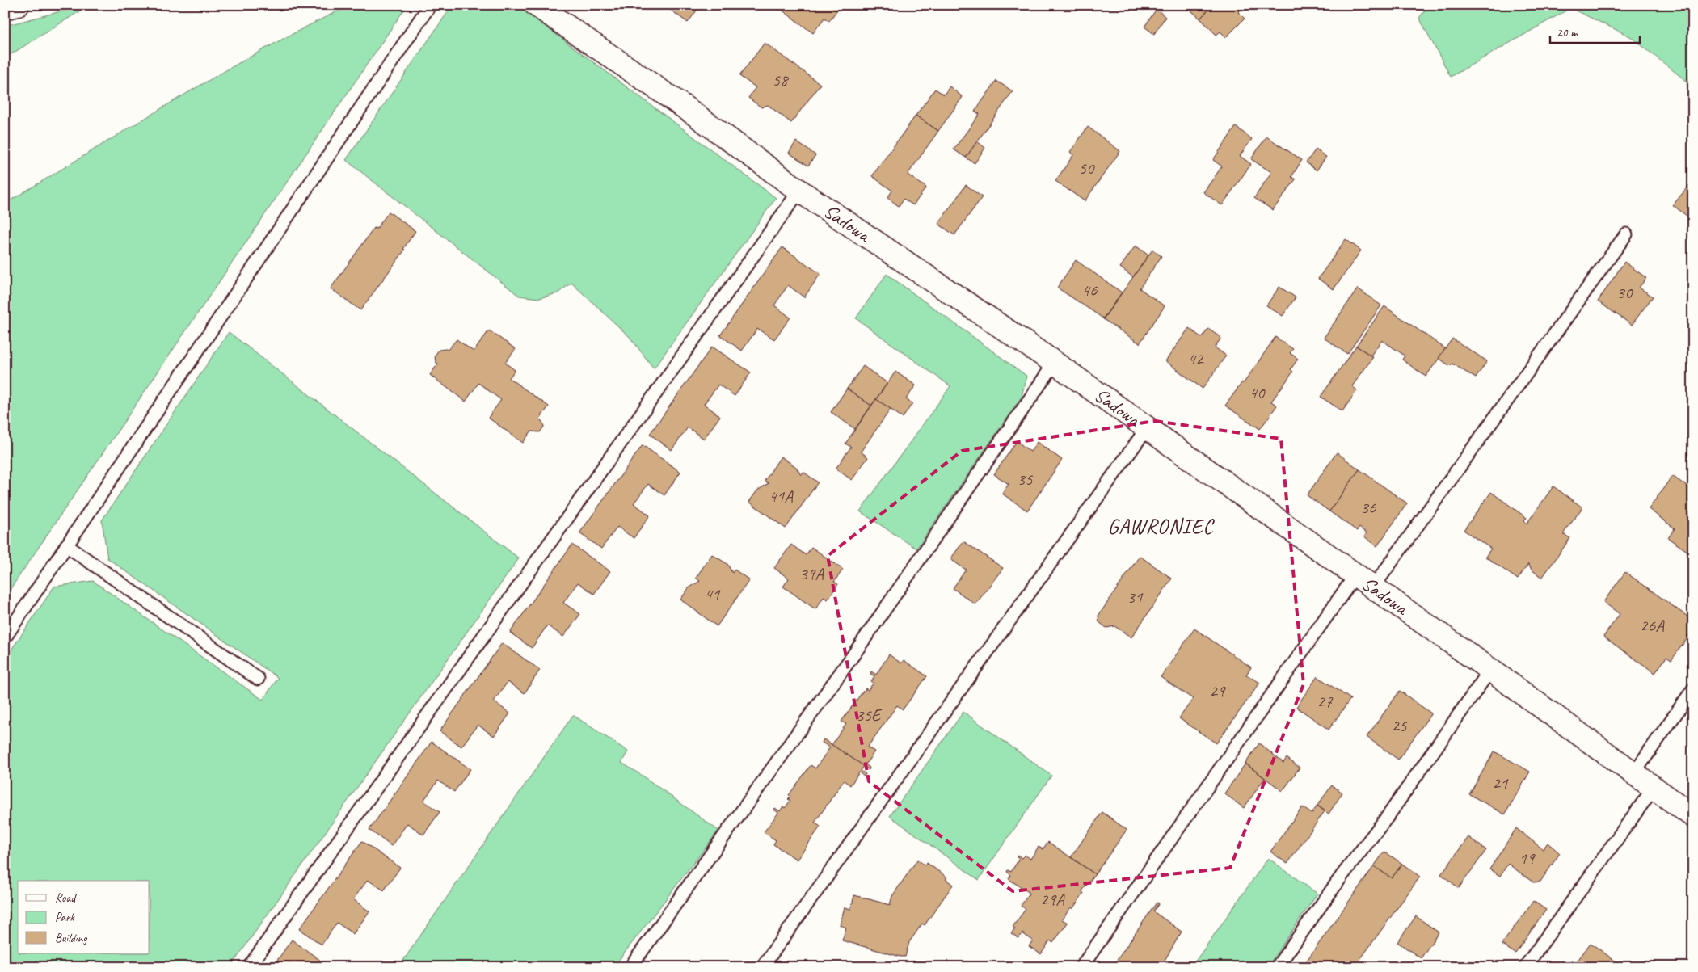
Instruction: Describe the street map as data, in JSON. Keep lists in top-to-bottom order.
{
  "streets": {
    "street": ["Sadowa"]
  },
  "districts": ["GAWRONIEC"],
  "house_numbers": [
    "58",
    "50",
    "46",
    "30",
    "42",
    "40",
    "35",
    "41A",
    "36",
    "39A",
    "41",
    "31",
    "26A",
    "29",
    "27",
    "35E",
    "25",
    "21",
    "19",
    "29A"
  ],
  "legend": ["Road", "Park", "Building"],
  "scale_bar": "20 m"
}
